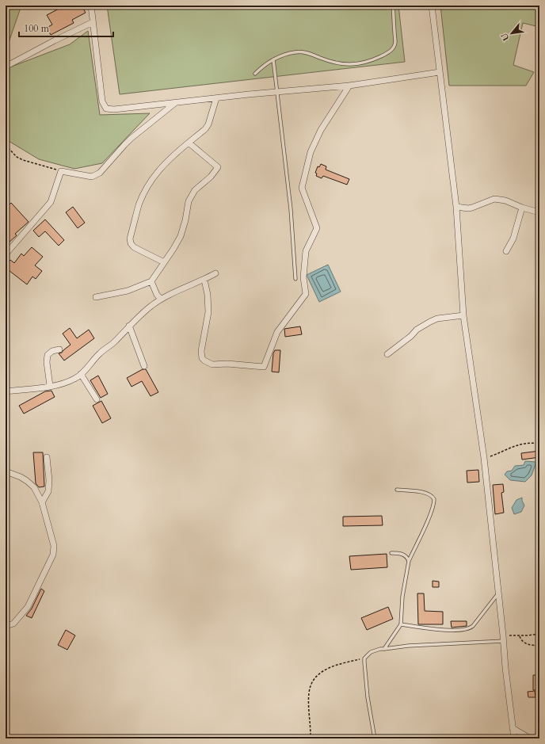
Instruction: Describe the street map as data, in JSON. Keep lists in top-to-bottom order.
{
  "scale_bar": "100 m",
  "north": "bottom left"
}
